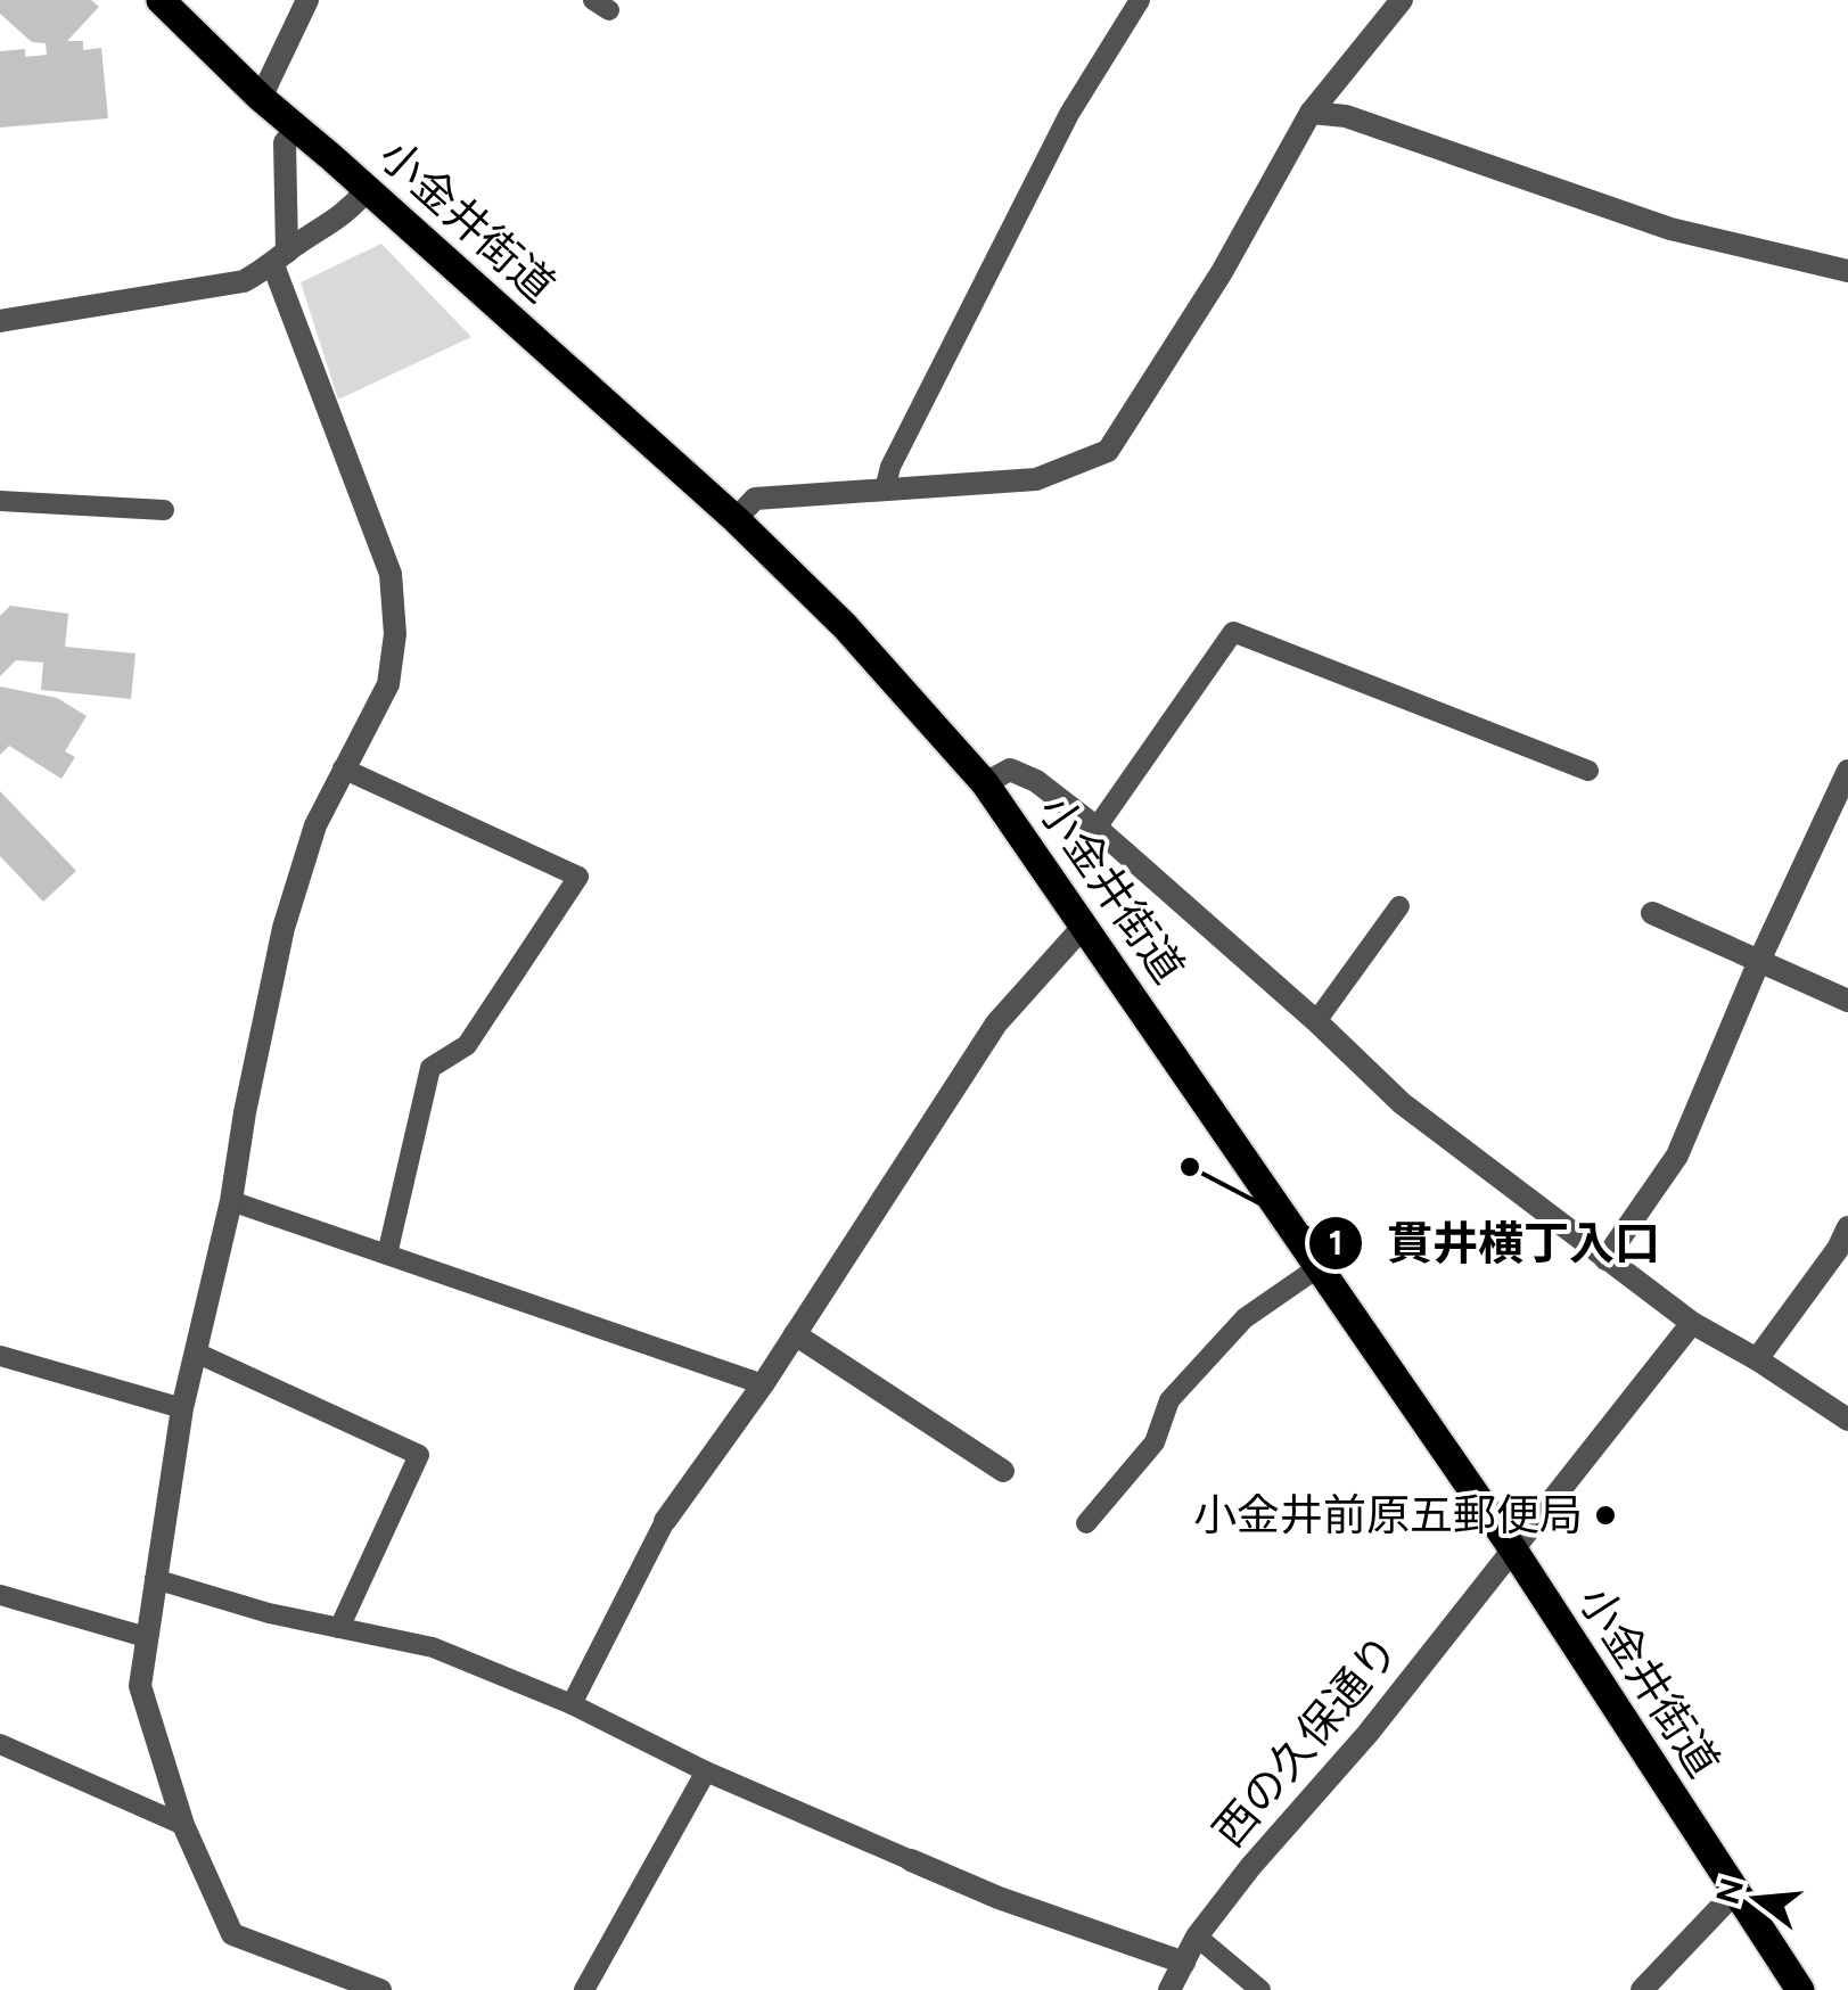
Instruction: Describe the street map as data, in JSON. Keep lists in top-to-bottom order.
{
  "streets": {
    "main road": ["小金井街道"],
    "street": ["西の久保通り"]
  },
  "crossings": [
    ["小金井街道", "西の久保通り"]
  ],
  "places": ["貫井横丁入口", "小金井前原五郵便局"],
  "north": "left"
}
